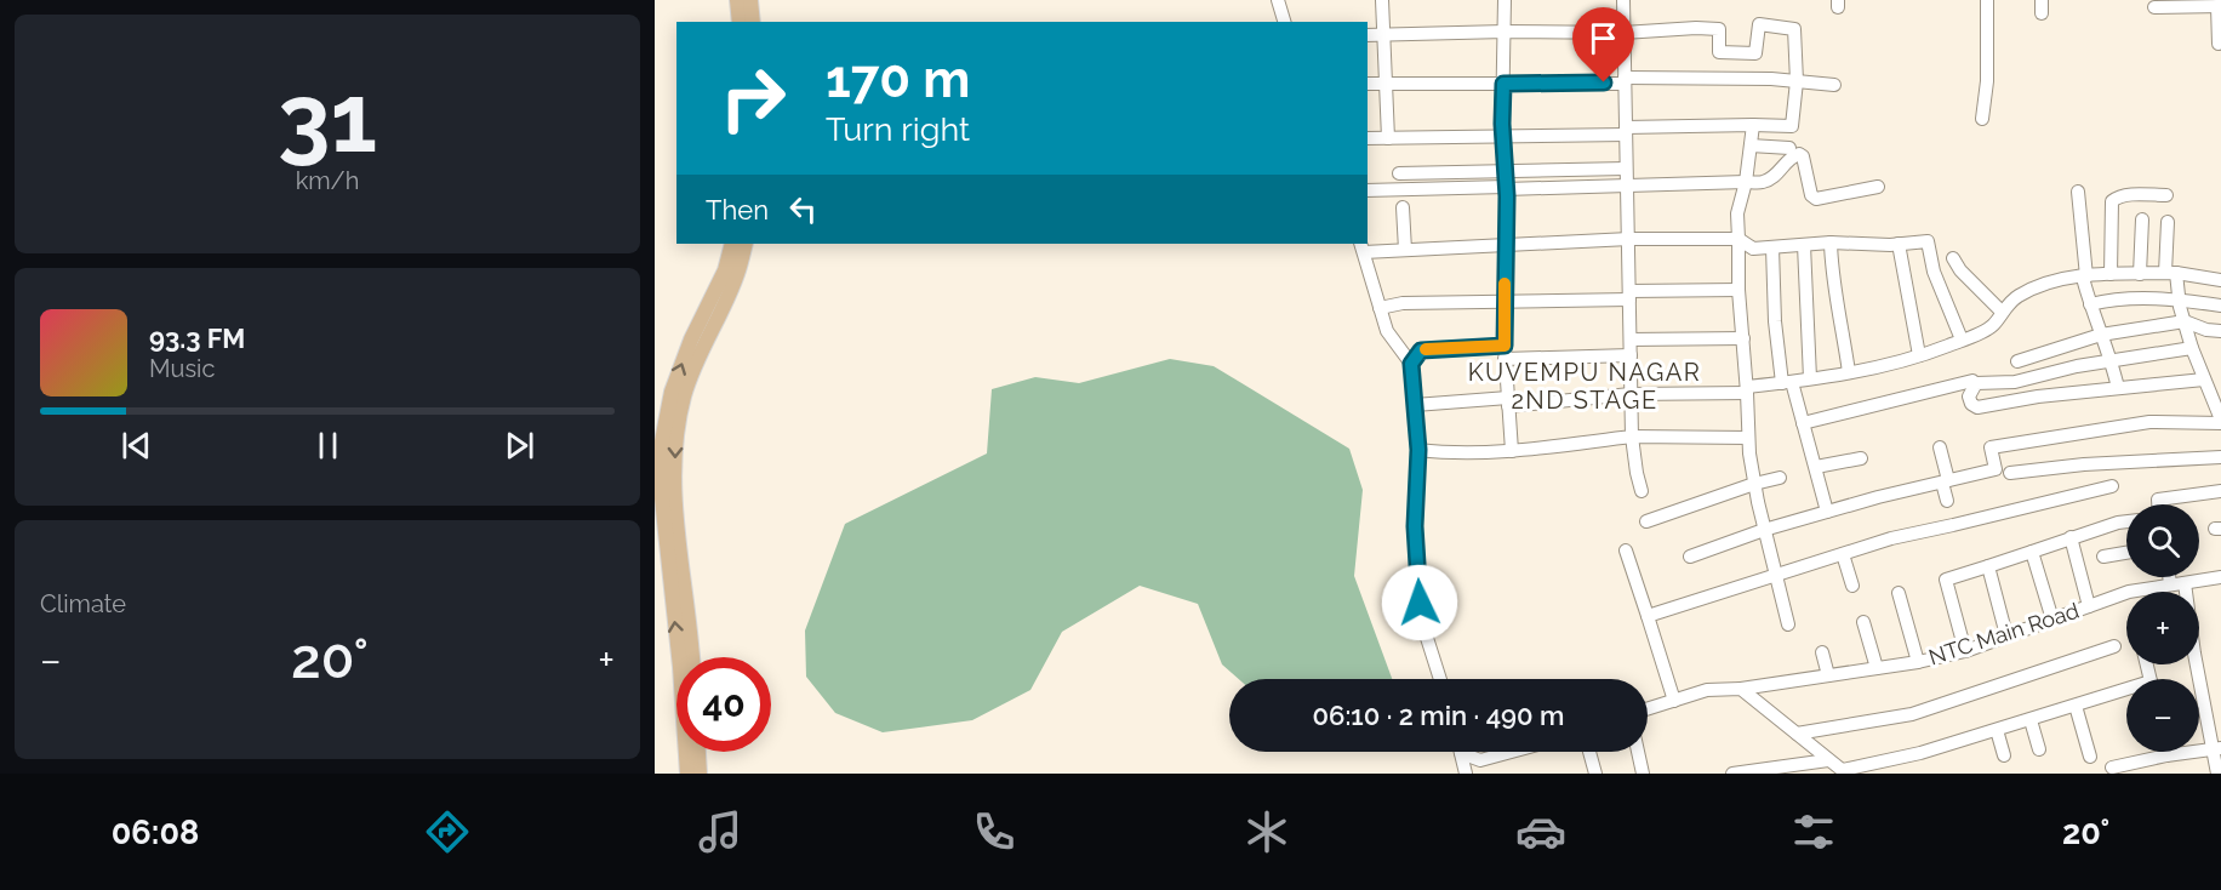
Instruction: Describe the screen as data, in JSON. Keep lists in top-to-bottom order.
{
  "streets": {
    "street": ["NTC Main Road"]
  },
  "districts": ["KUVEMPU NAGAR 2ND STAGE"],
  "page": {
    "tile": [
      ["31", "km/h"],
      "Climate"
    ],
    "turn": ["170 m", "Turn right"],
    "then": "Then",
    "song": ["93.3 FM", "Music"],
    "map_buttons": ["+", "−"],
    "heat": ["−", "20°", "+"],
    "limit": "40",
    "trip": "06:10 · 2 min · 490 m",
    "tabs": ["06:08", "20°"]
  }
}
